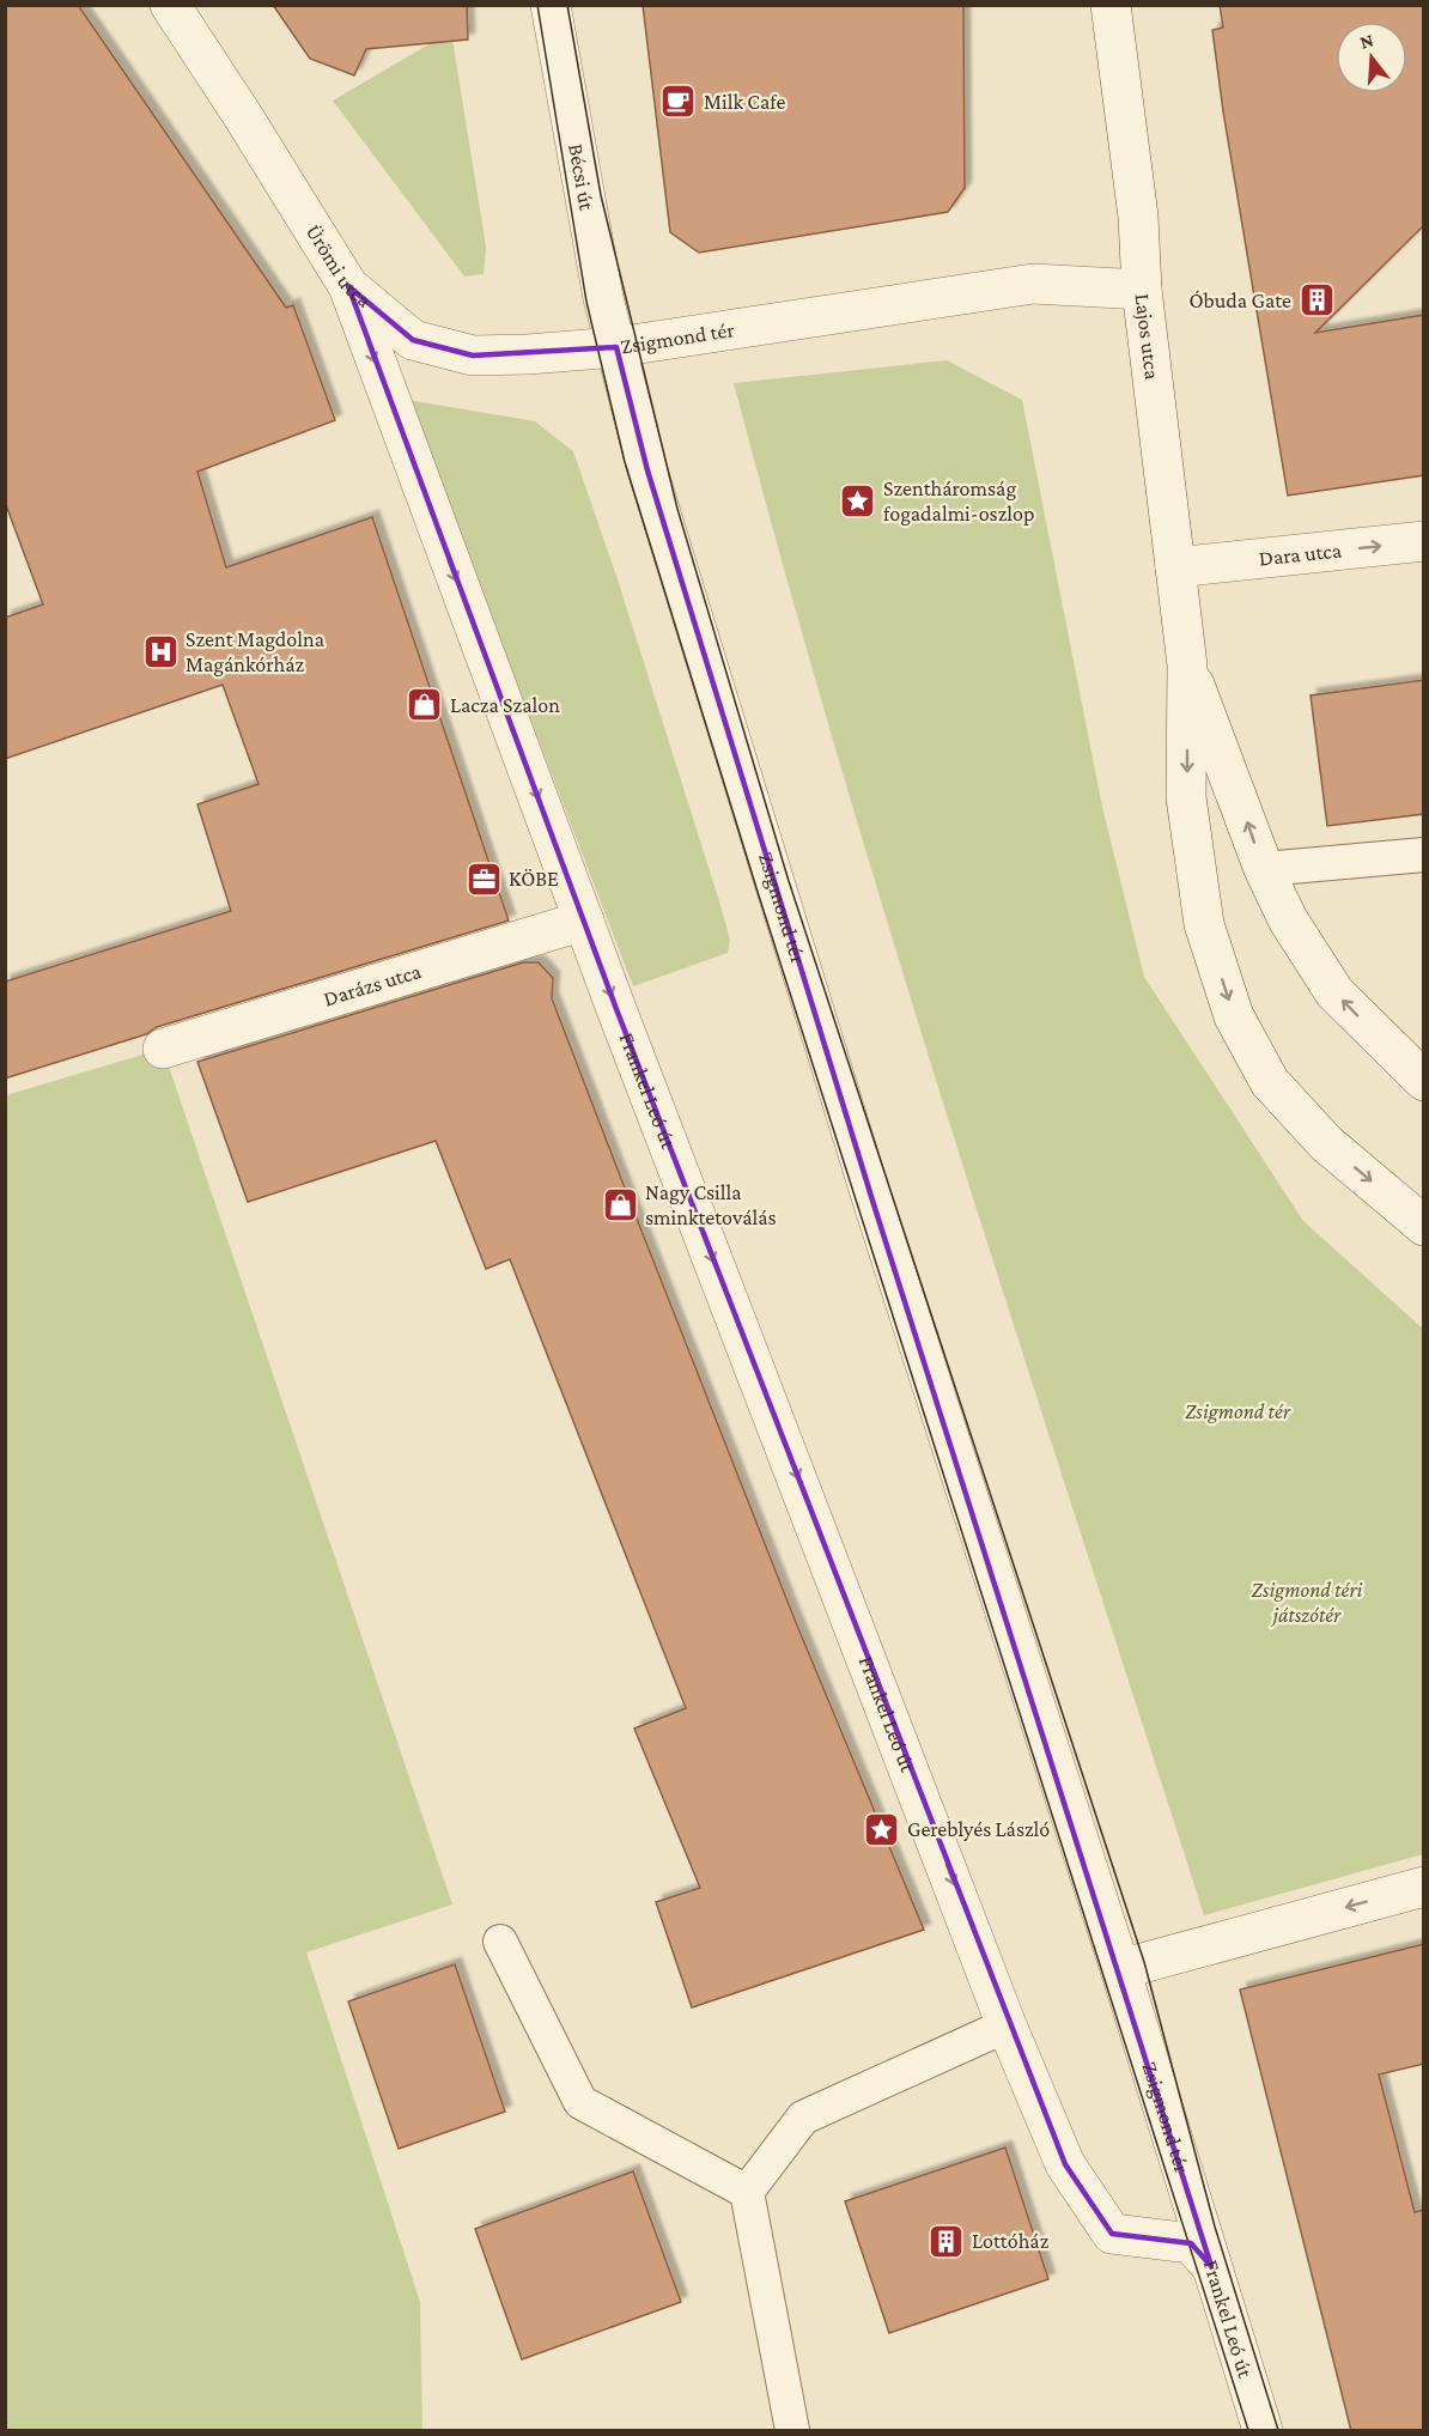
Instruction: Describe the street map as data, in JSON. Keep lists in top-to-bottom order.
{
  "streets": {
    "street": [
      "Bécsi út",
      "Ürömi utca",
      "Lajos utca",
      "Zsigmond tér",
      "Dara utca",
      "Darázs utca",
      "Frankel Leó út"
    ]
  },
  "crossings": [
    ["Bécsi út", "Ürömi utca"],
    ["Bécsi út", "Zsigmond tér"],
    ["Ürömi utca", "Zsigmond tér"],
    ["Lajos utca", "Zsigmond tér"],
    ["Lajos utca", "Dara utca"],
    ["Zsigmond tér", "Frankel Leó út"],
    ["Darázs utca", "Frankel Leó út"]
  ],
  "one_way": ["Dara utca", "Frankel Leó út"],
  "parks": ["Zsigmond tér", "Zsigmond téri játszótér"],
  "places": {
    "cafe": ["Milk Cafe"],
    "building": ["Óbuda Gate", "Lottóház"],
    "place": ["Szentháromság fogadalmi-oszlop", "Gereblyés László"],
    "hospital": ["Szent Magdolna Magánkórház"],
    "shop": ["Lacza Szalon", "Nagy Csilla sminktetoválás"],
    "office": ["KÖBE"]
  },
  "north": "top"
}
